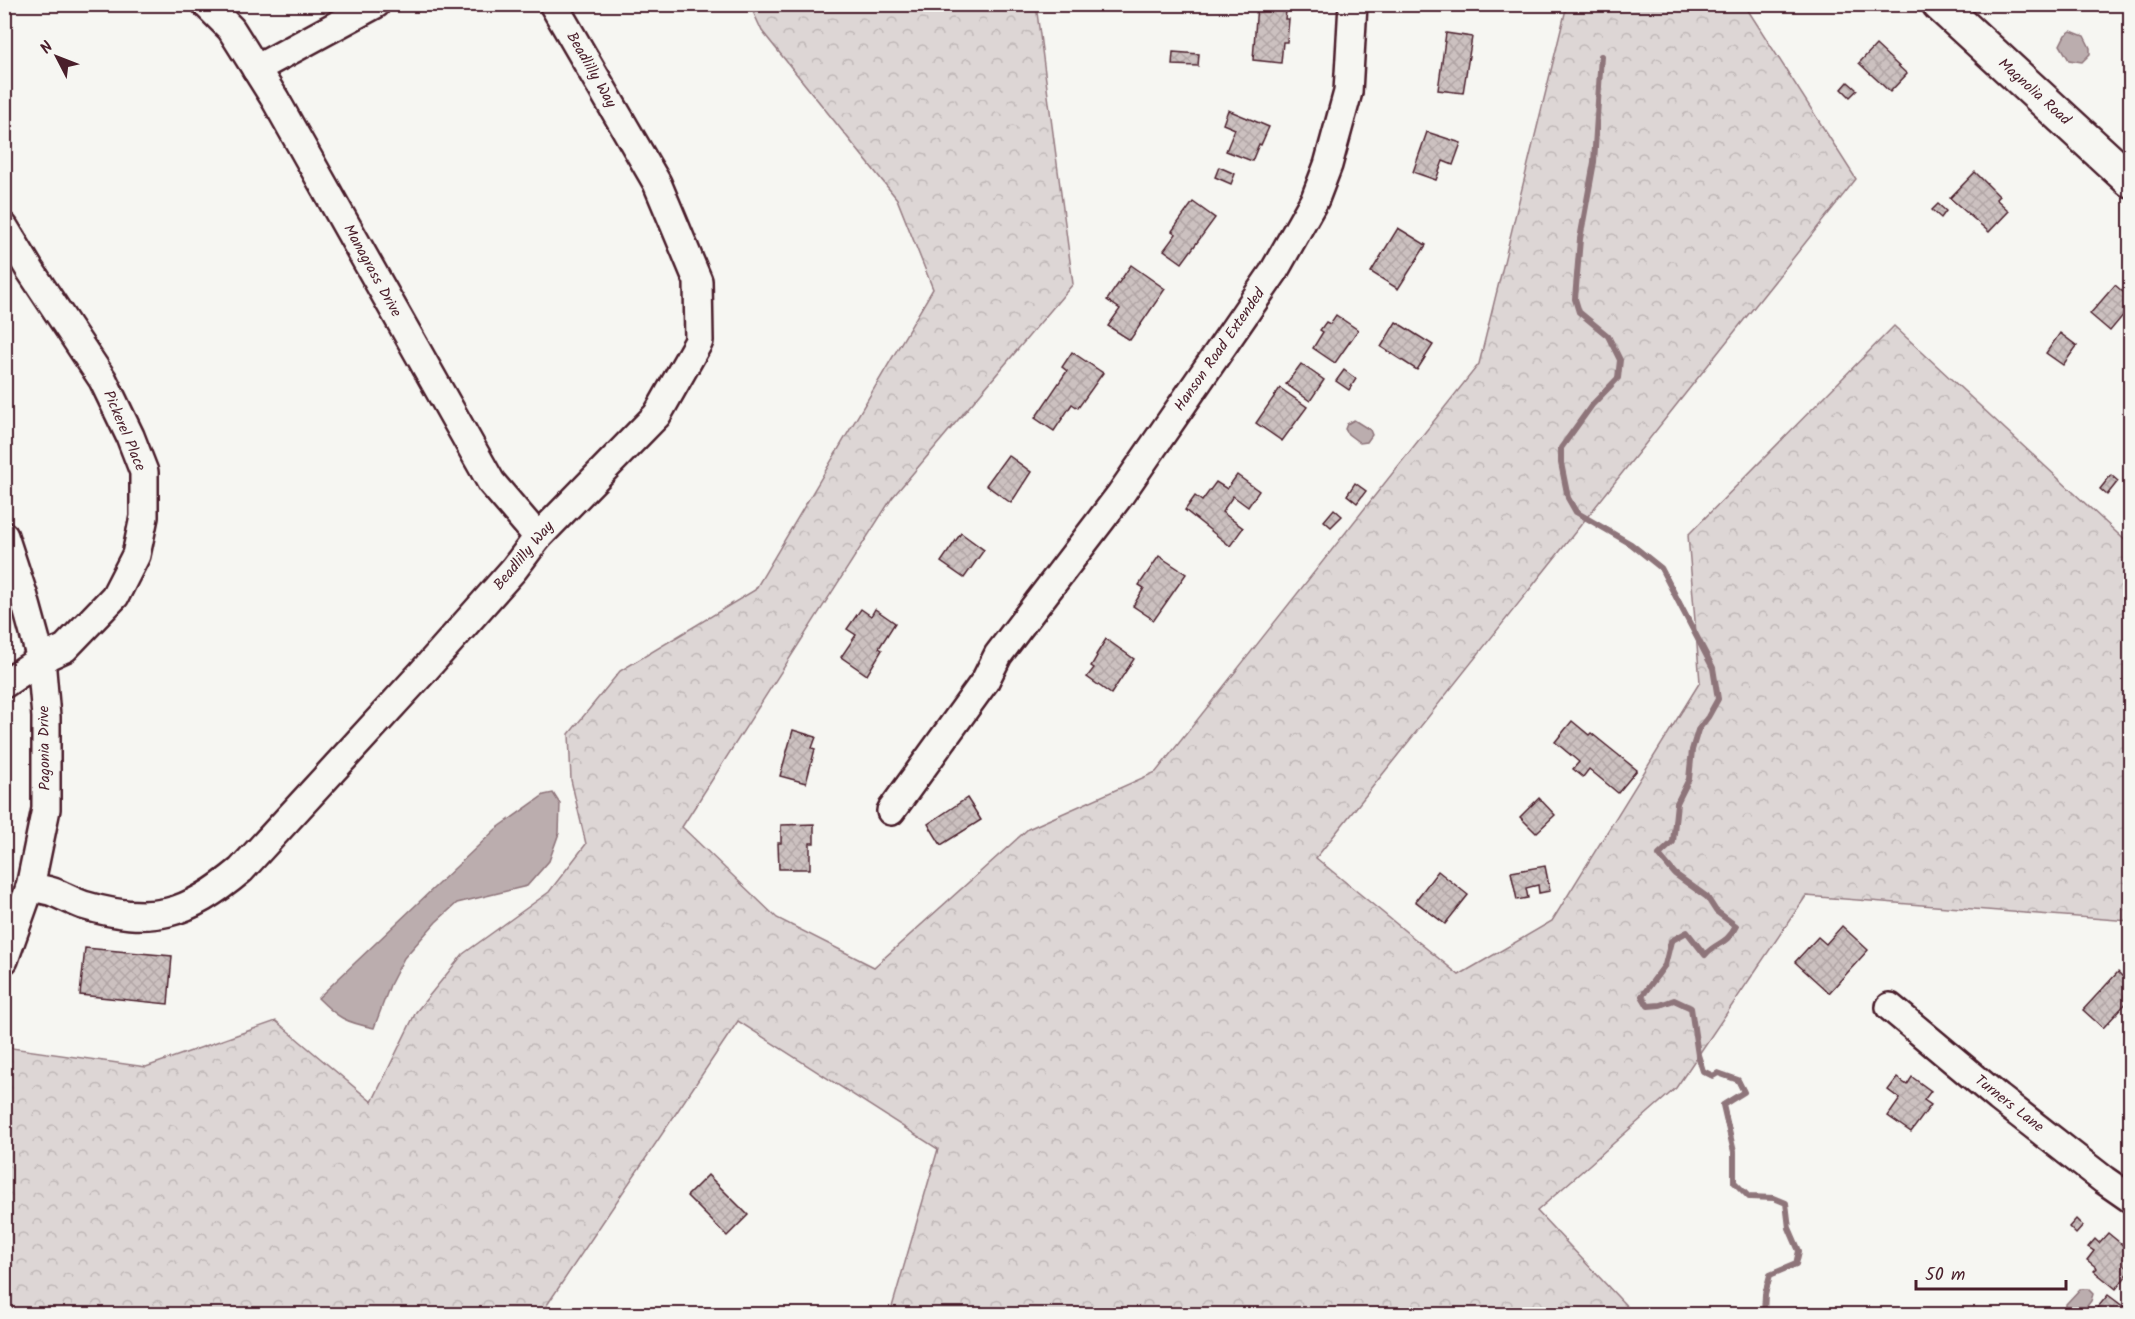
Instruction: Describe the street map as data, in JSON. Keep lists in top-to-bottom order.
{
  "streets": {
    "main road": ["Magnolia Road"],
    "street": [
      "Beadlilly Way",
      "Managrass Drive",
      "Hanson Road Extended",
      "Pickerel Place",
      "Pagonia Drive",
      "Turners Lane"
    ]
  },
  "crossings": [
    ["Beadlilly Way", "Managrass Drive"],
    ["Beadlilly Way", "Pagonia Drive"],
    ["Pickerel Place", "Pagonia Drive"]
  ],
  "scale_bar": "50 m",
  "north": "top left"
}
